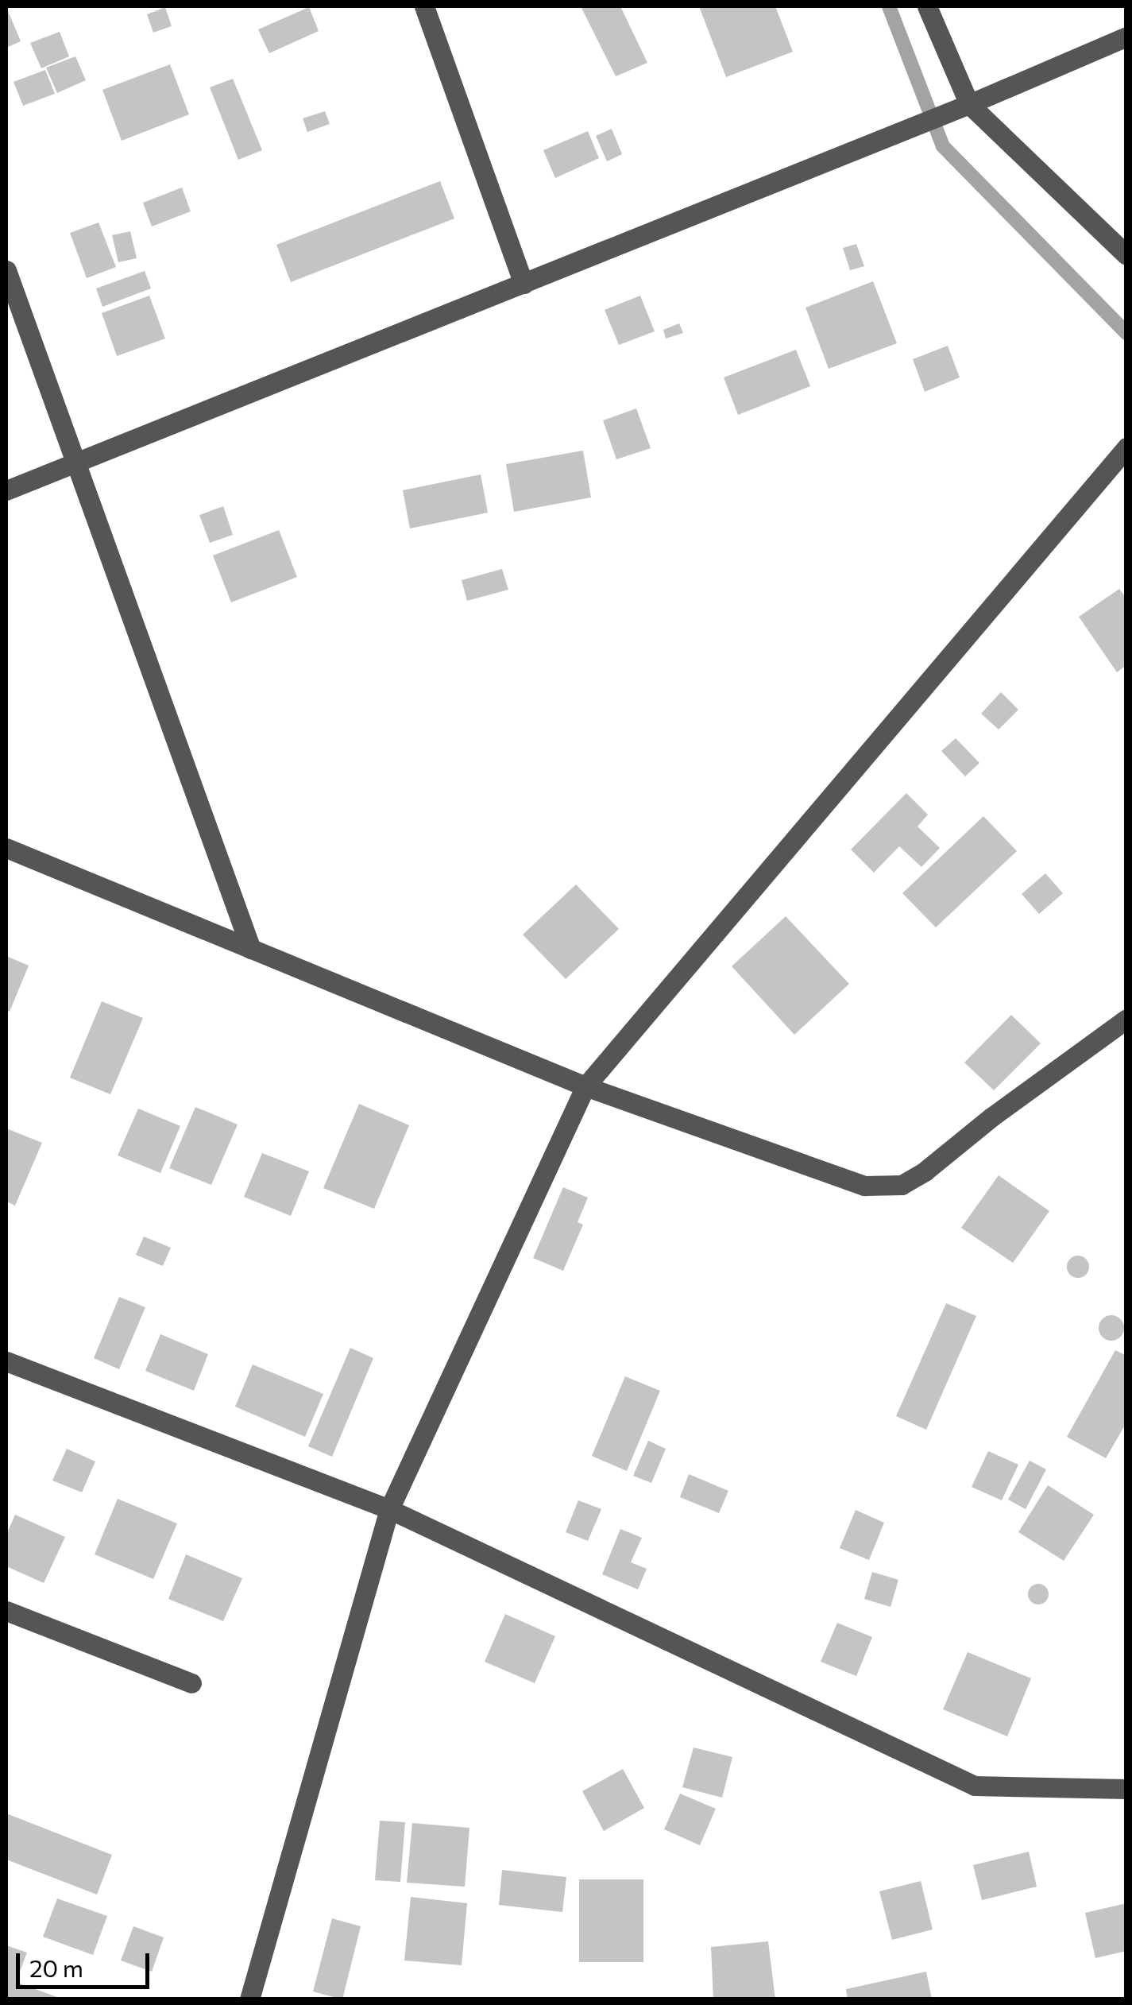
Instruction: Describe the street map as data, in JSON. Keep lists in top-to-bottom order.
{
  "scale_bar": "20 m"
}
